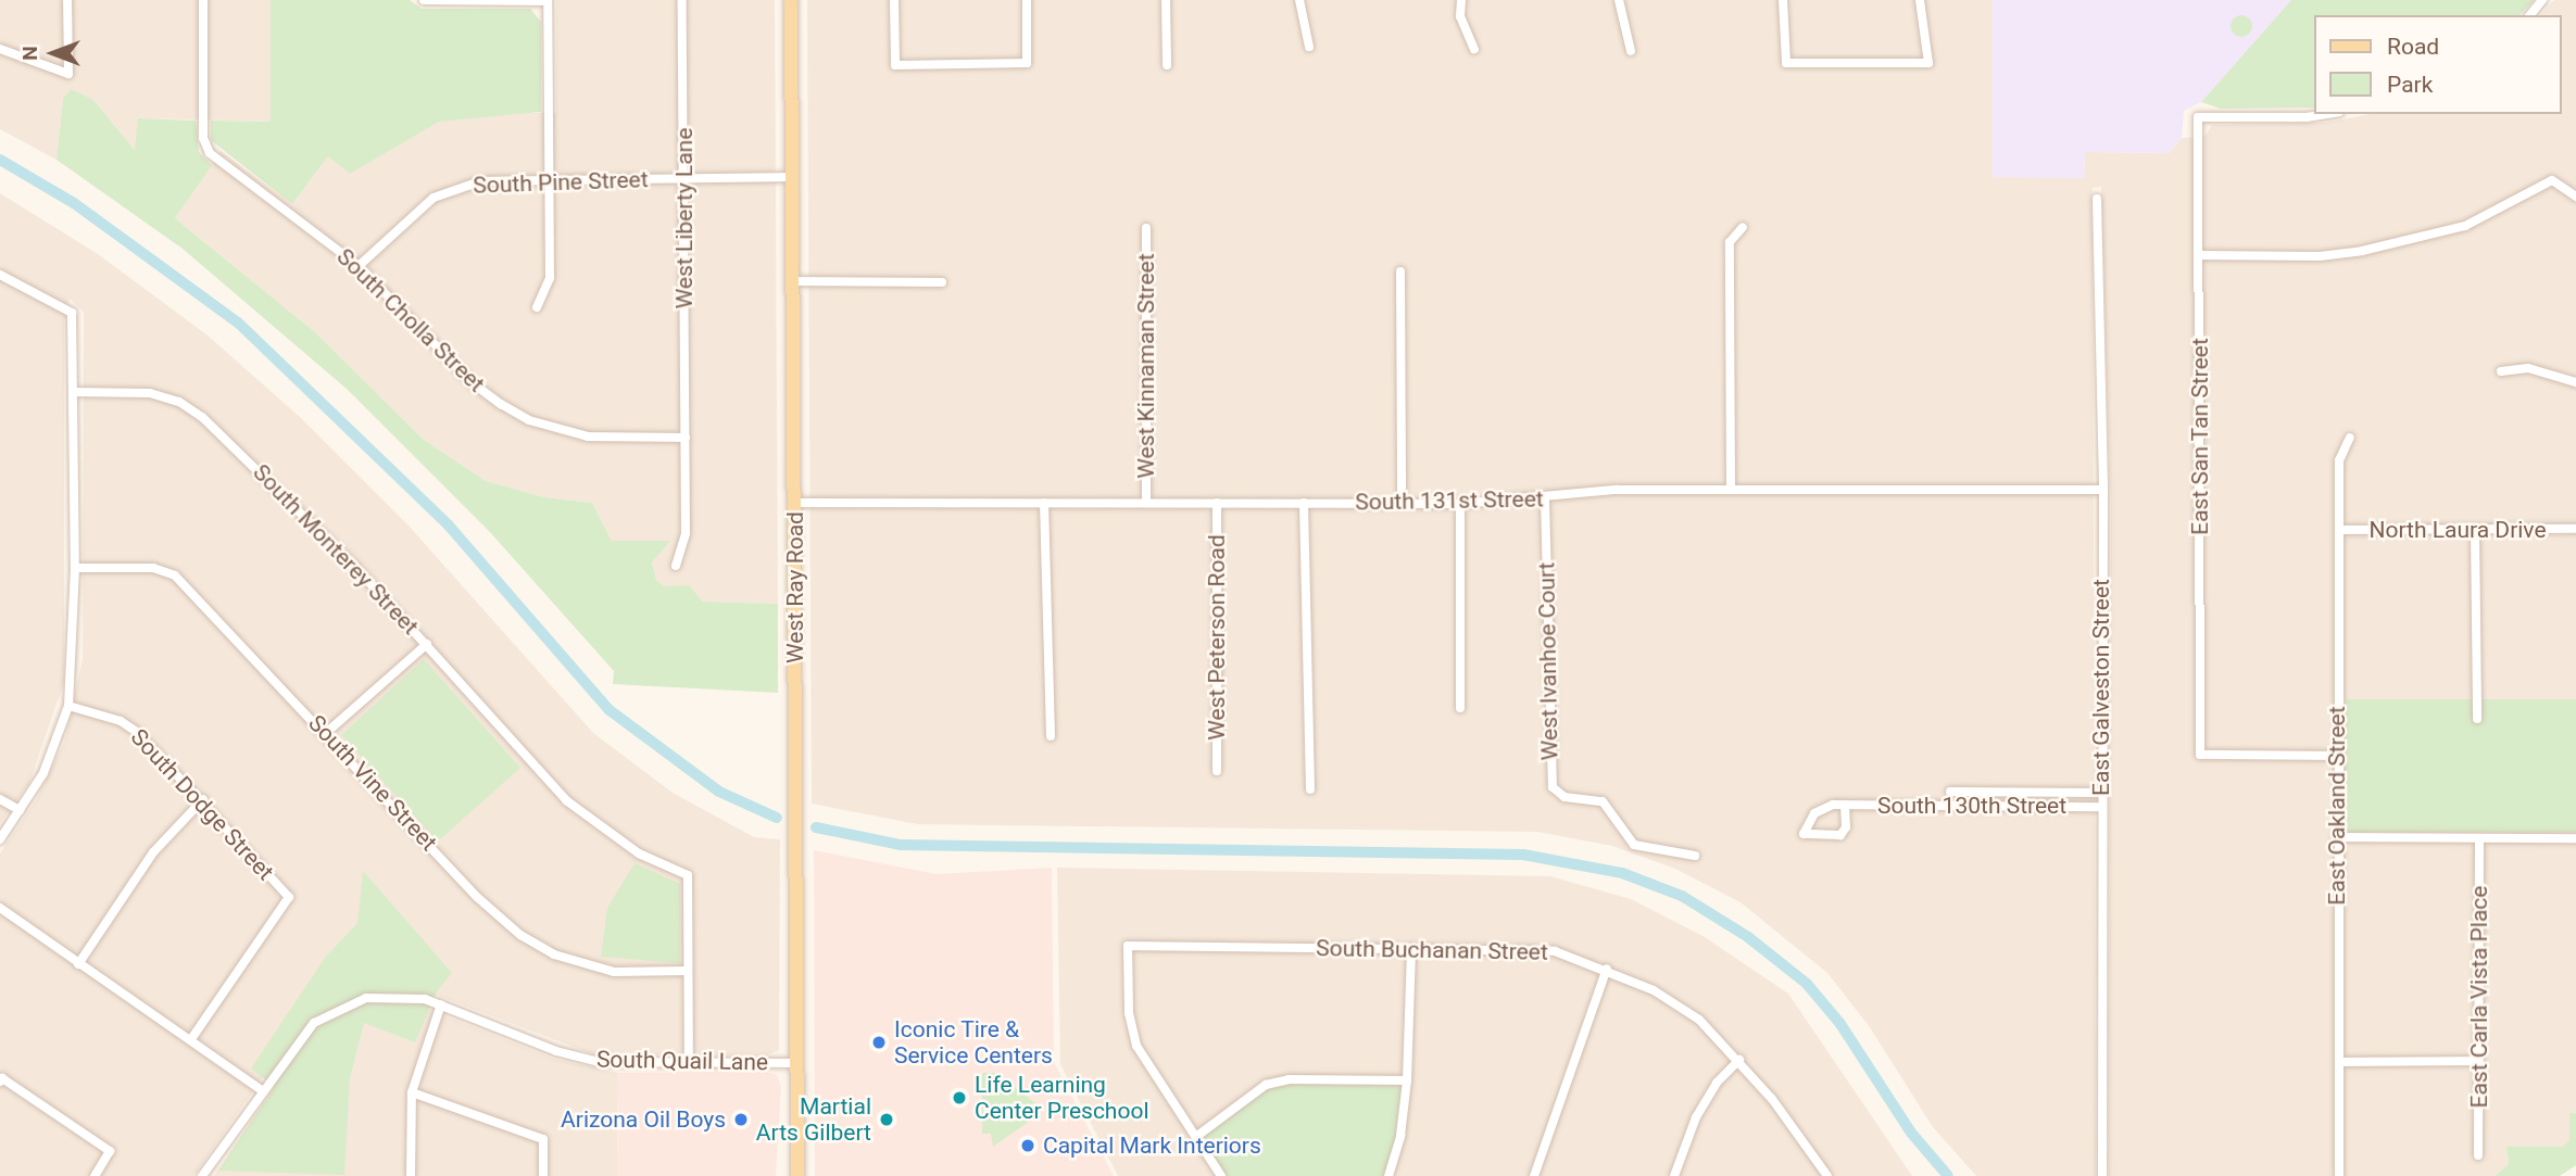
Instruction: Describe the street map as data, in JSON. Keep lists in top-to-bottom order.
{
  "streets": {
    "main road": ["West Ray Road"],
    "street": [
      "South Pine Street",
      "West Liberty Lane",
      "South Cholla Street",
      "West Kinnaman Street",
      "East San Tan Street",
      "South 131st Street",
      "North Laura Drive",
      "South Monterey Street",
      "West Peterson Road",
      "West Ivanhoe Court",
      "East Galveston Street",
      "South Vine Street",
      "South Dodge Street",
      "South 130th Street",
      "East Oakland Street",
      "South Buchanan Street",
      "East Carla Vista Place",
      "South Quail Lane"
    ]
  },
  "crossings": [
    ["South Pine Street", "West Liberty Lane"],
    ["South Pine Street", "South Cholla Street"],
    ["South Pine Street", "West Ray Road"],
    ["West Liberty Lane", "South Cholla Street"],
    ["West Kinnaman Street", "South 131st Street"],
    ["East San Tan Street", "East Oakland Street"],
    ["South 131st Street", "West Ray Road"],
    ["South 131st Street", "West Peterson Road"],
    ["South 131st Street", "West Ivanhoe Court"],
    ["South 131st Street", "East Galveston Street"],
    ["North Laura Drive", "East Oakland Street"],
    ["South Monterey Street", "South Vine Street"],
    ["West Ray Road", "South Quail Lane"],
    ["East Galveston Street", "South 130th Street"]
  ],
  "places": [
    "Iconic Tire & Service Centers",
    "Life Learning Center Preschool",
    "Arizona Oil Boys",
    "Martial Arts Gilbert",
    "Capital Mark Interiors"
  ],
  "legend": ["Road", "Park"],
  "north": "left"
}
